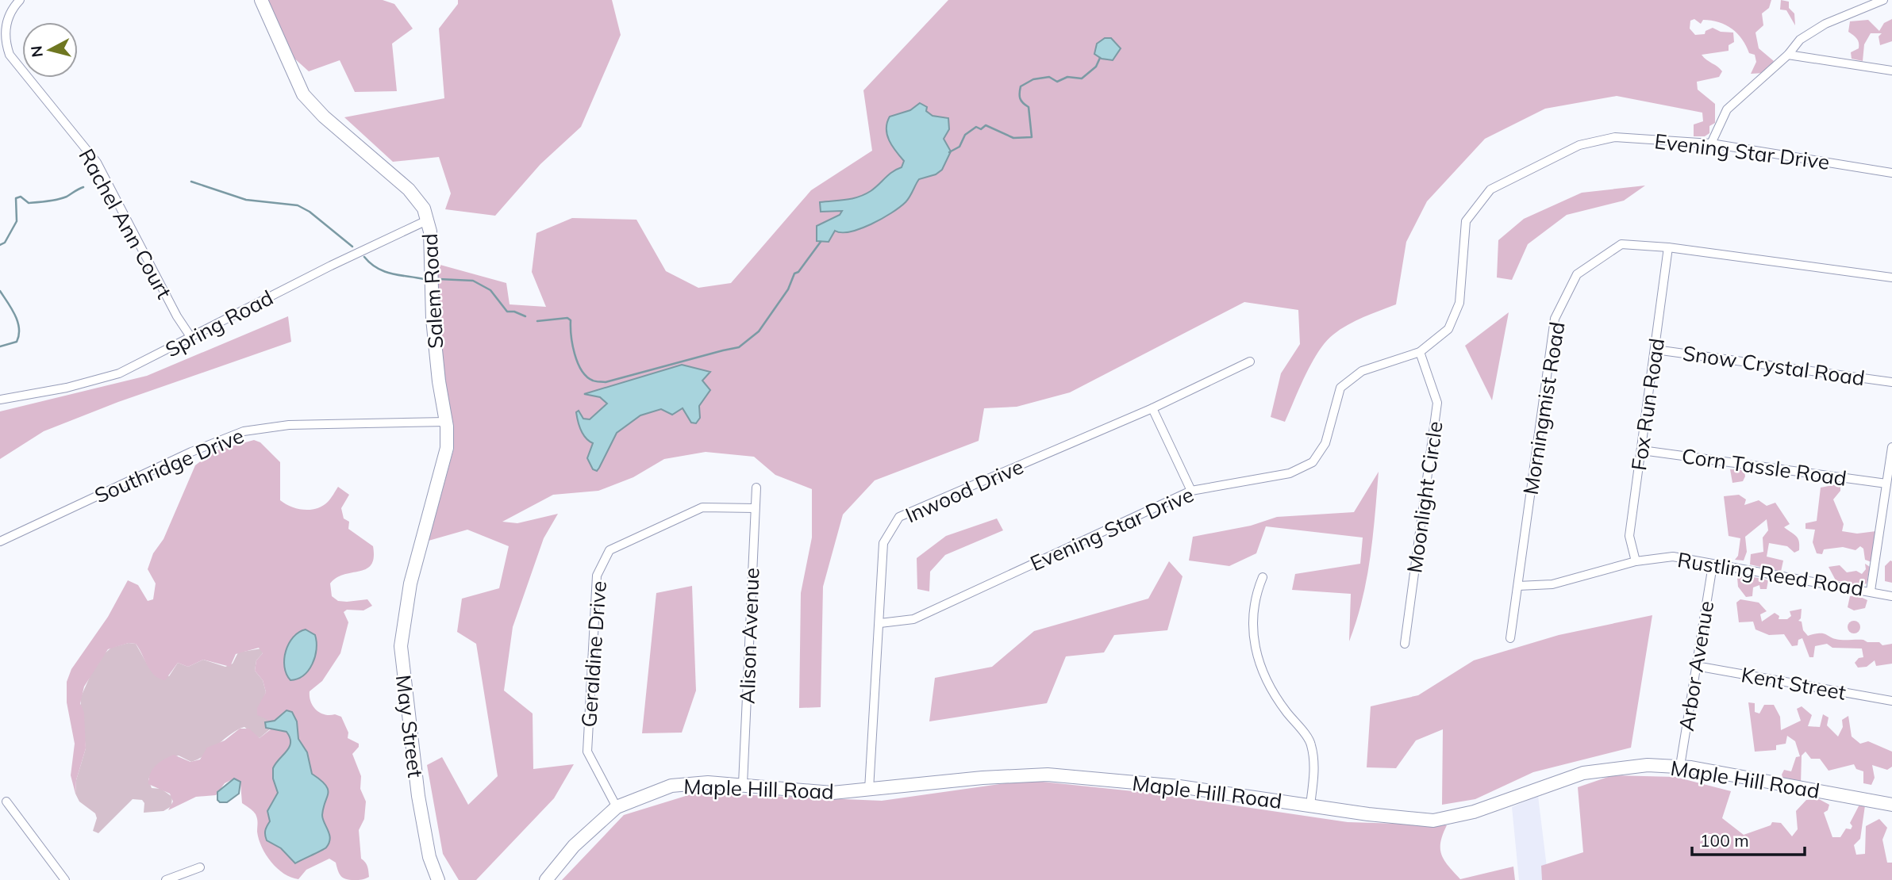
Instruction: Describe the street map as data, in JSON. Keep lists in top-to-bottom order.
{
  "streets": {
    "street": [
      "Evening Star Drive",
      "Rachel Ann Court",
      "Salem Road",
      "Spring Road",
      "Snow Crystal Road",
      "Fox Run Road",
      "Morningmist Road",
      "Southridge Drive",
      "Corn Tassle Road",
      "Inwood Drive",
      "Moonlight Circle",
      "Rustling Reed Road",
      "Alison Avenue",
      "Geraldine Drive",
      "Arbor Avenue",
      "Kent Street",
      "May Street",
      "Maple Hill Road"
    ]
  },
  "crossings": [
    ["Evening Star Drive", "Inwood Drive"],
    ["Evening Star Drive", "Moonlight Circle"],
    ["Rachel Ann Court", "Spring Road"],
    ["Salem Road", "Spring Road"],
    ["Salem Road", "Southridge Drive"],
    ["Salem Road", "May Street"],
    ["Snow Crystal Road", "Fox Run Road"],
    ["Fox Run Road", "Morningmist Road"],
    ["Fox Run Road", "Corn Tassle Road"],
    ["Fox Run Road", "Rustling Reed Road"],
    ["Morningmist Road", "Rustling Reed Road"],
    ["Inwood Drive", "Maple Hill Road"],
    ["Rustling Reed Road", "Arbor Avenue"],
    ["Alison Avenue", "Geraldine Drive"],
    ["Alison Avenue", "Maple Hill Road"],
    ["Geraldine Drive", "Maple Hill Road"],
    ["Arbor Avenue", "Kent Street"],
    ["Arbor Avenue", "Maple Hill Road"]
  ],
  "scale_bar": "100 m",
  "north": "left"
}
